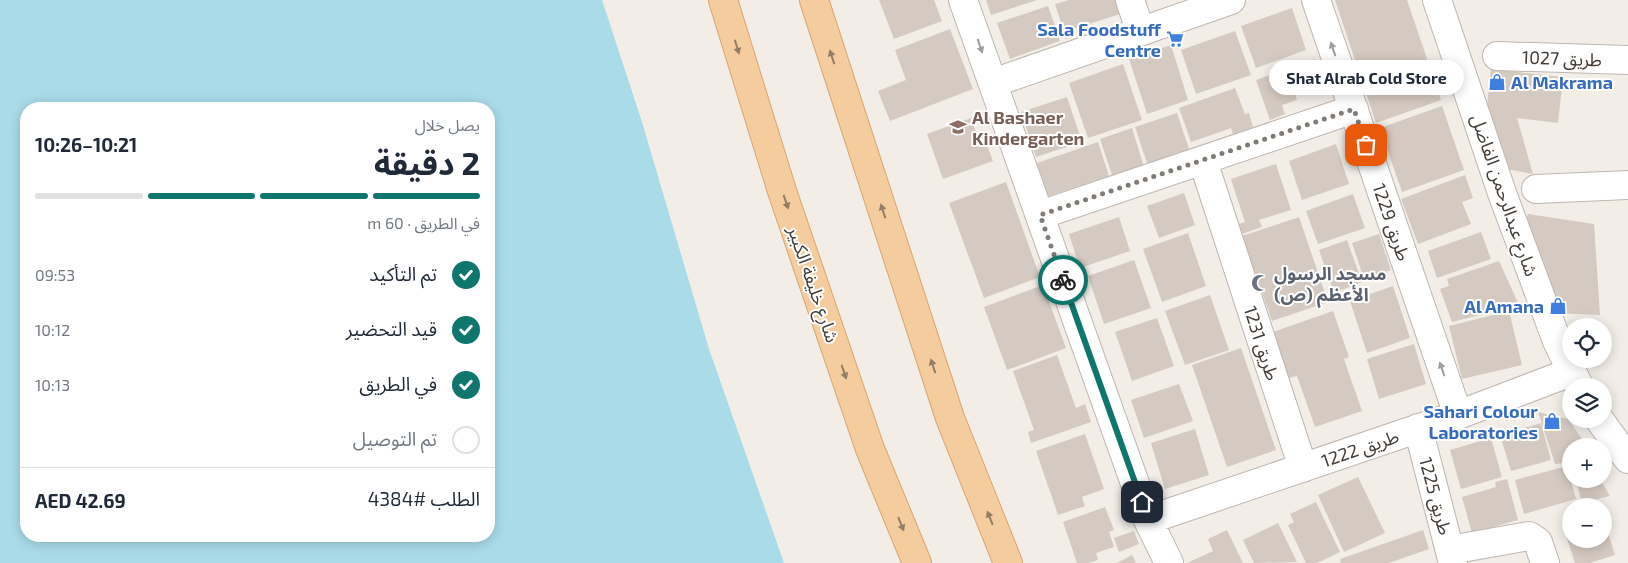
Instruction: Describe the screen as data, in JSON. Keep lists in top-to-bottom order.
{
  "streets": {
    "main road": ["شارع خليفة الكبير"],
    "street": [
      "طريق 1027",
      "شارع عبدالرحمن الفاضل",
      "طريق 1229",
      "طريق 1231",
      "طريق 1222",
      "طريق 1225"
    ]
  },
  "crossings": [
    ["طريق 1229", "طريق 1222"],
    ["طريق 1231", "طريق 1222"],
    ["طريق 1222", "طريق 1225"]
  ],
  "one_way": ["طريق 1229"],
  "places": {
    "supermarket": ["Sala Foodstuff Centre"],
    "shop": ["Al Makrama", "Al Amana", "Sahari Colour Laboratories"],
    "school or university": ["Al Bashaer Kindergarten"],
    "other": ["Shat Alrab Cold Store"],
    "mosque": ["مسجد الرسول الأعظم (ص)"]
  },
  "page": {
    "bubble": "Shat Alrab Cold Store",
    "heading": ["2 دقيقة", "يصل خلال", "10:21–10:26"],
    "panel": ["الطلب #4384", "AED 42.69"],
    "bar": "في الطريق · 60 m",
    "list": [
      ["تم التأكيد", "09:53"],
      ["قيد التحضير", "10:12"],
      ["في الطريق", "10:13"],
      "تم التوصيل"
    ],
    "map_buttons": ["+", "−"]
  }
}
